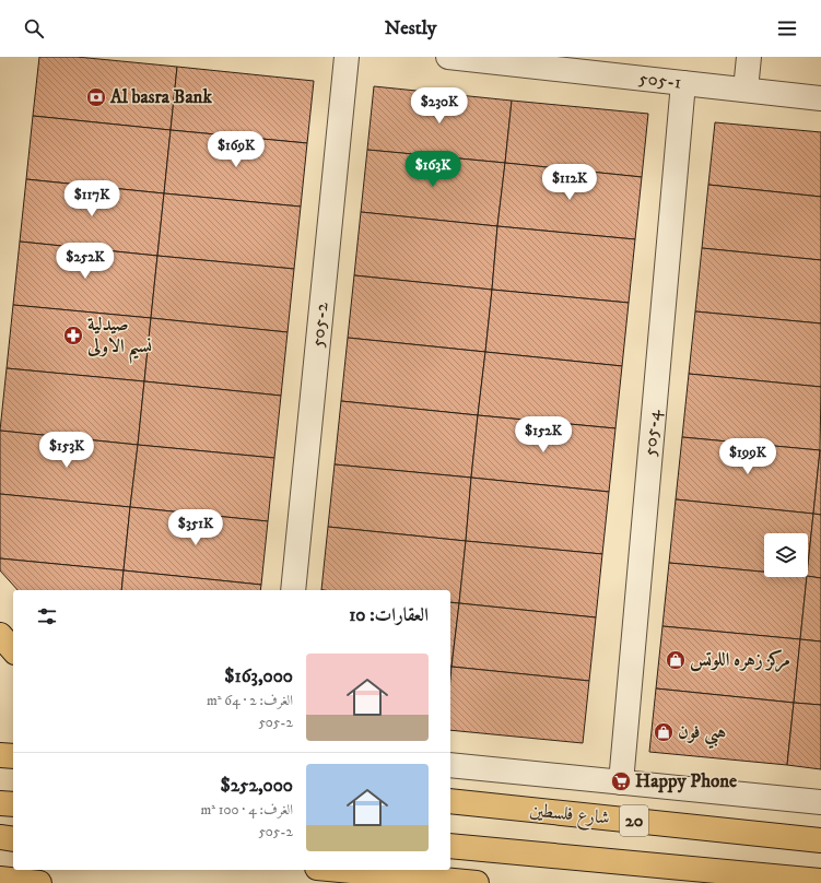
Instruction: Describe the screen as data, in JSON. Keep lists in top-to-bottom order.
{
  "streets": {
    "main road": ["شارع فلسطين", "20"],
    "street": ["505-1", "505-2", "505-4"]
  },
  "crossings": [
    ["505-1", "505-4"]
  ],
  "places": {
    "bank": ["Al basra Bank"],
    "pharmacy": ["صيدلية نسيم الاولى"],
    "shop": ["مركز زهره اللوتس", "هبي فون"],
    "supermarket": ["Happy Phone"]
  },
  "page": {
    "header": "Nestly",
    "price": [
      "$230K",
      "$169K",
      "$163K",
      "$112K",
      "$117K",
      "$252K",
      "$152K",
      "$153K",
      "$199K",
      "$351K"
    ],
    "heading": "العقارات: 10",
    "list": [
      {
        "name": "$163,000",
        "note": "الغرف: 2 · 64 m² · 505-2"
      },
      {
        "name": "$252,000",
        "note": "الغرف: 4 · 100 m² · 505-2"
      }
    ]
  }
}
